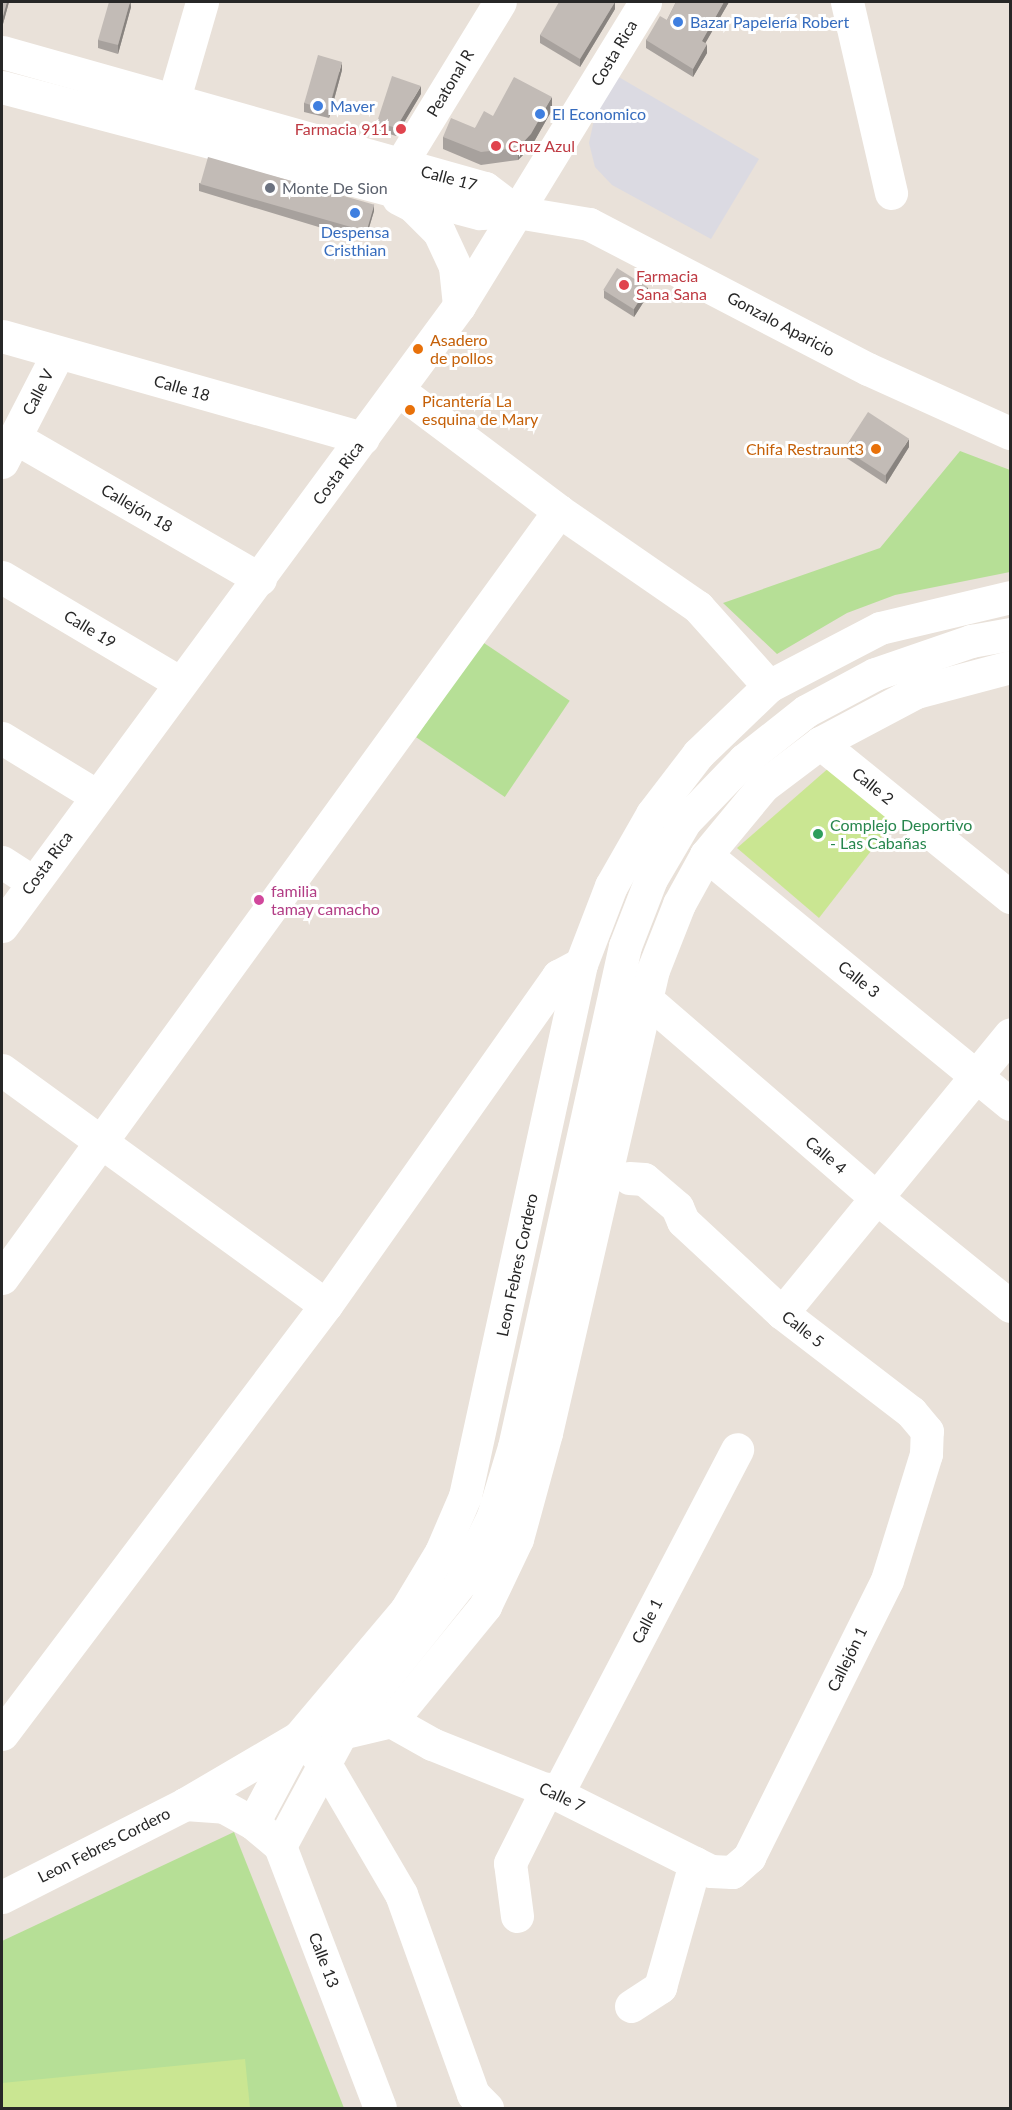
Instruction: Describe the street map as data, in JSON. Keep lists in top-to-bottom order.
{
  "streets": {
    "street": [
      "Costa Rica",
      "Peatonal R",
      "Calle 17",
      "Gonzalo Aparicio",
      "Calle 18",
      "Calle V",
      "Callejón 18",
      "Calle 19",
      "Calle 2",
      "Calle 3",
      "Calle 4",
      "Leon Febres Cordero",
      "Calle 5",
      "Calle 1",
      "Callejón 1",
      "Calle 7",
      "Calle 13"
    ]
  },
  "crossings": [
    ["Costa Rica", "Calle 17"],
    ["Costa Rica", "Gonzalo Aparicio"],
    ["Costa Rica", "Calle 18"],
    ["Costa Rica", "Callejón 18"],
    ["Costa Rica", "Calle 19"],
    ["Peatonal R", "Calle 17"],
    ["Calle 17", "Gonzalo Aparicio"],
    ["Calle 18", "Calle V"],
    ["Calle V", "Callejón 18"],
    ["Calle 5", "Callejón 1"],
    ["Calle 1", "Calle 7"],
    ["Callejón 1", "Calle 7"]
  ],
  "places": [
    "Bazar Papelería Robert",
    "Maver",
    "El Economico",
    "Farmacia 911",
    "Cruz Azul",
    "Monte De Sion",
    "Despensa Cristhian",
    "Farmacia Sana Sana",
    "Asadero de pollos",
    "Picantería La esquina de Mary",
    "Chifa Restraunt3",
    "Complejo Deportivo - Las Cabañas",
    "familia tamay camacho"
  ]
}
